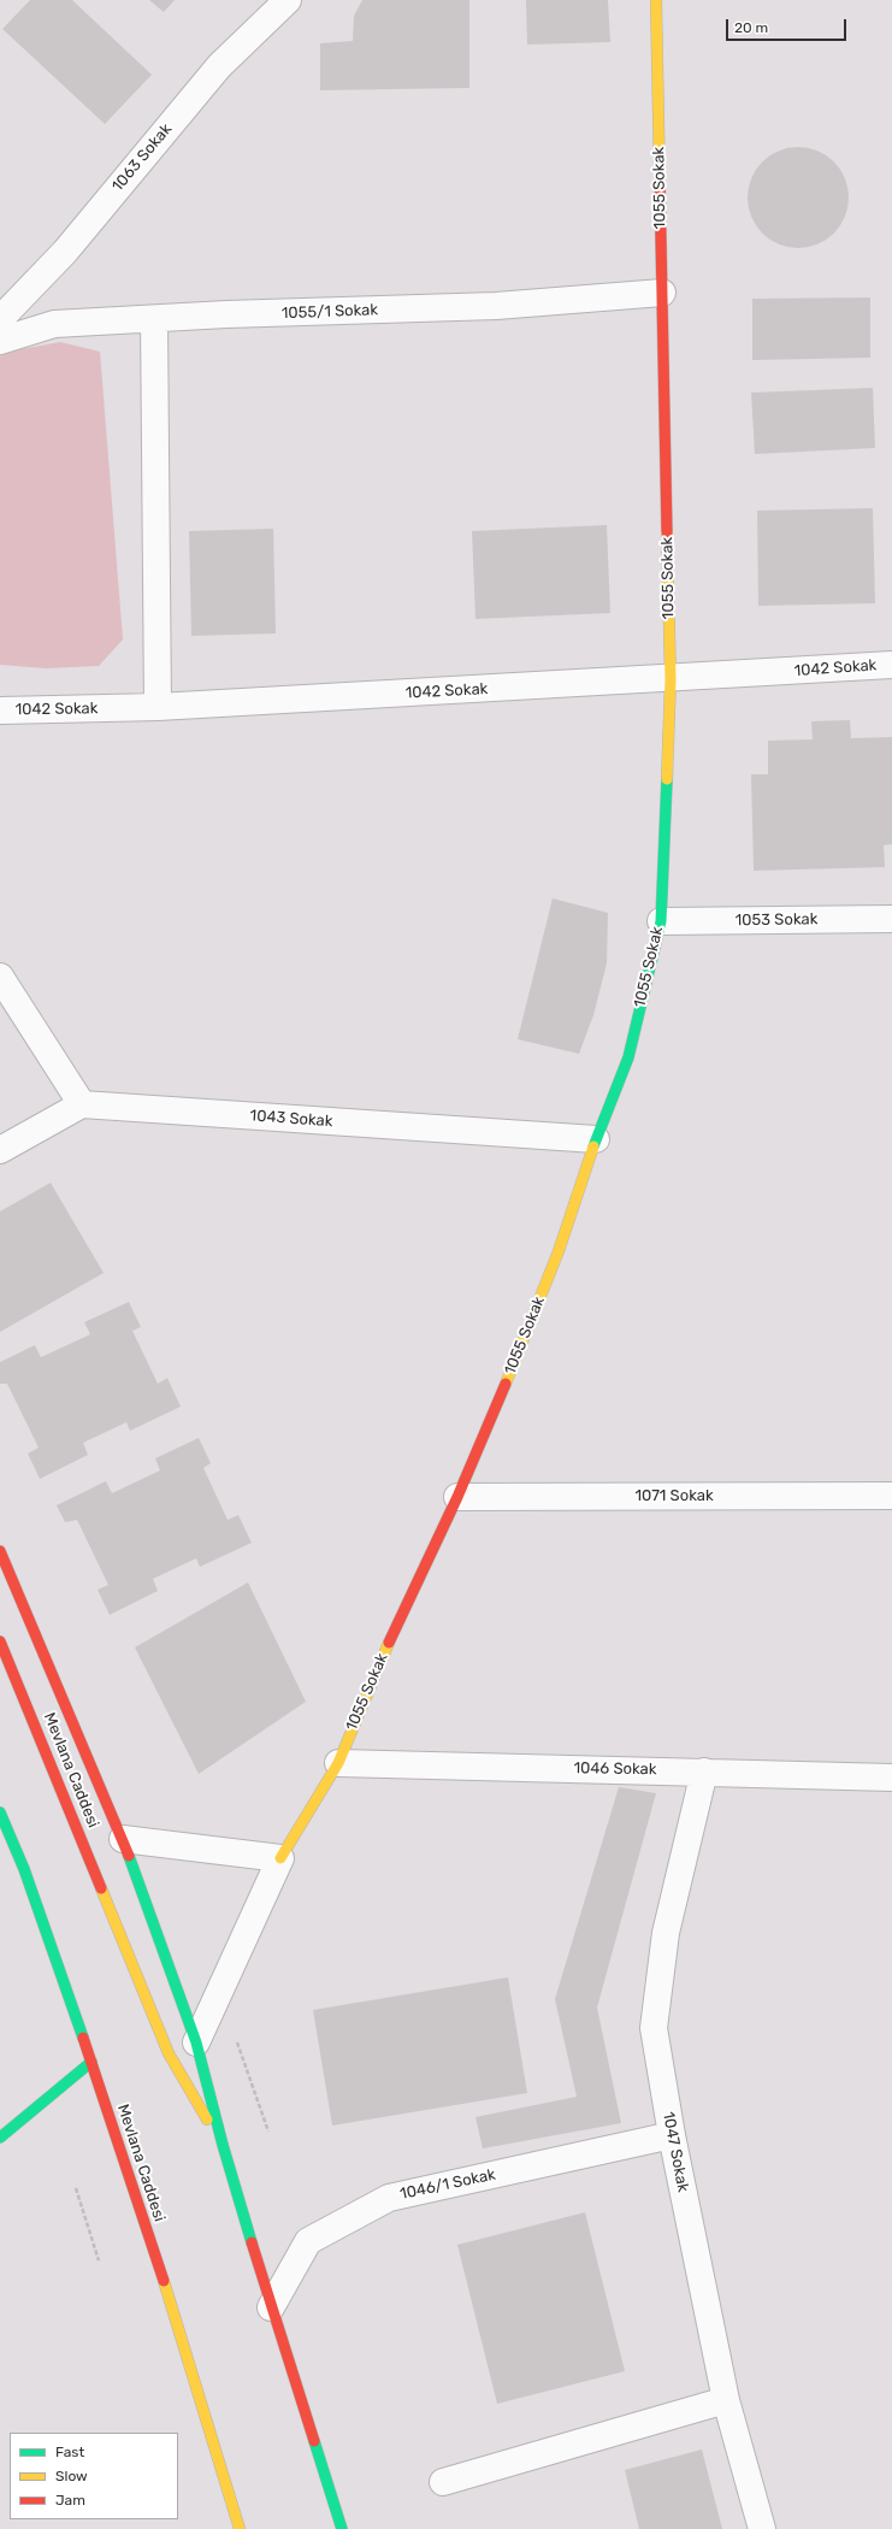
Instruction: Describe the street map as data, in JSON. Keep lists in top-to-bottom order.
{
  "streets": {
    "main road": ["1055 Sokak", "Mevlana Caddesi"],
    "street": [
      "1063 Sokak",
      "1055/1 Sokak",
      "1042 Sokak",
      "1053 Sokak",
      "1043 Sokak",
      "1071 Sokak",
      "1046 Sokak",
      "1047 Sokak",
      "1046/1 Sokak"
    ]
  },
  "crossings": [
    ["1055 Sokak", "1055/1 Sokak"],
    ["1055 Sokak", "1042 Sokak"],
    ["1055 Sokak", "1053 Sokak"],
    ["1055 Sokak", "1043 Sokak"],
    ["1055 Sokak", "1071 Sokak"],
    ["1055 Sokak", "1046 Sokak"],
    ["1055 Sokak", "Mevlana Caddesi"],
    ["1046 Sokak", "1047 Sokak"],
    ["Mevlana Caddesi", "1046/1 Sokak"],
    ["1047 Sokak", "1046/1 Sokak"]
  ],
  "legend": ["Fast", "Slow", "Jam"],
  "scale_bar": "20 m"
}
